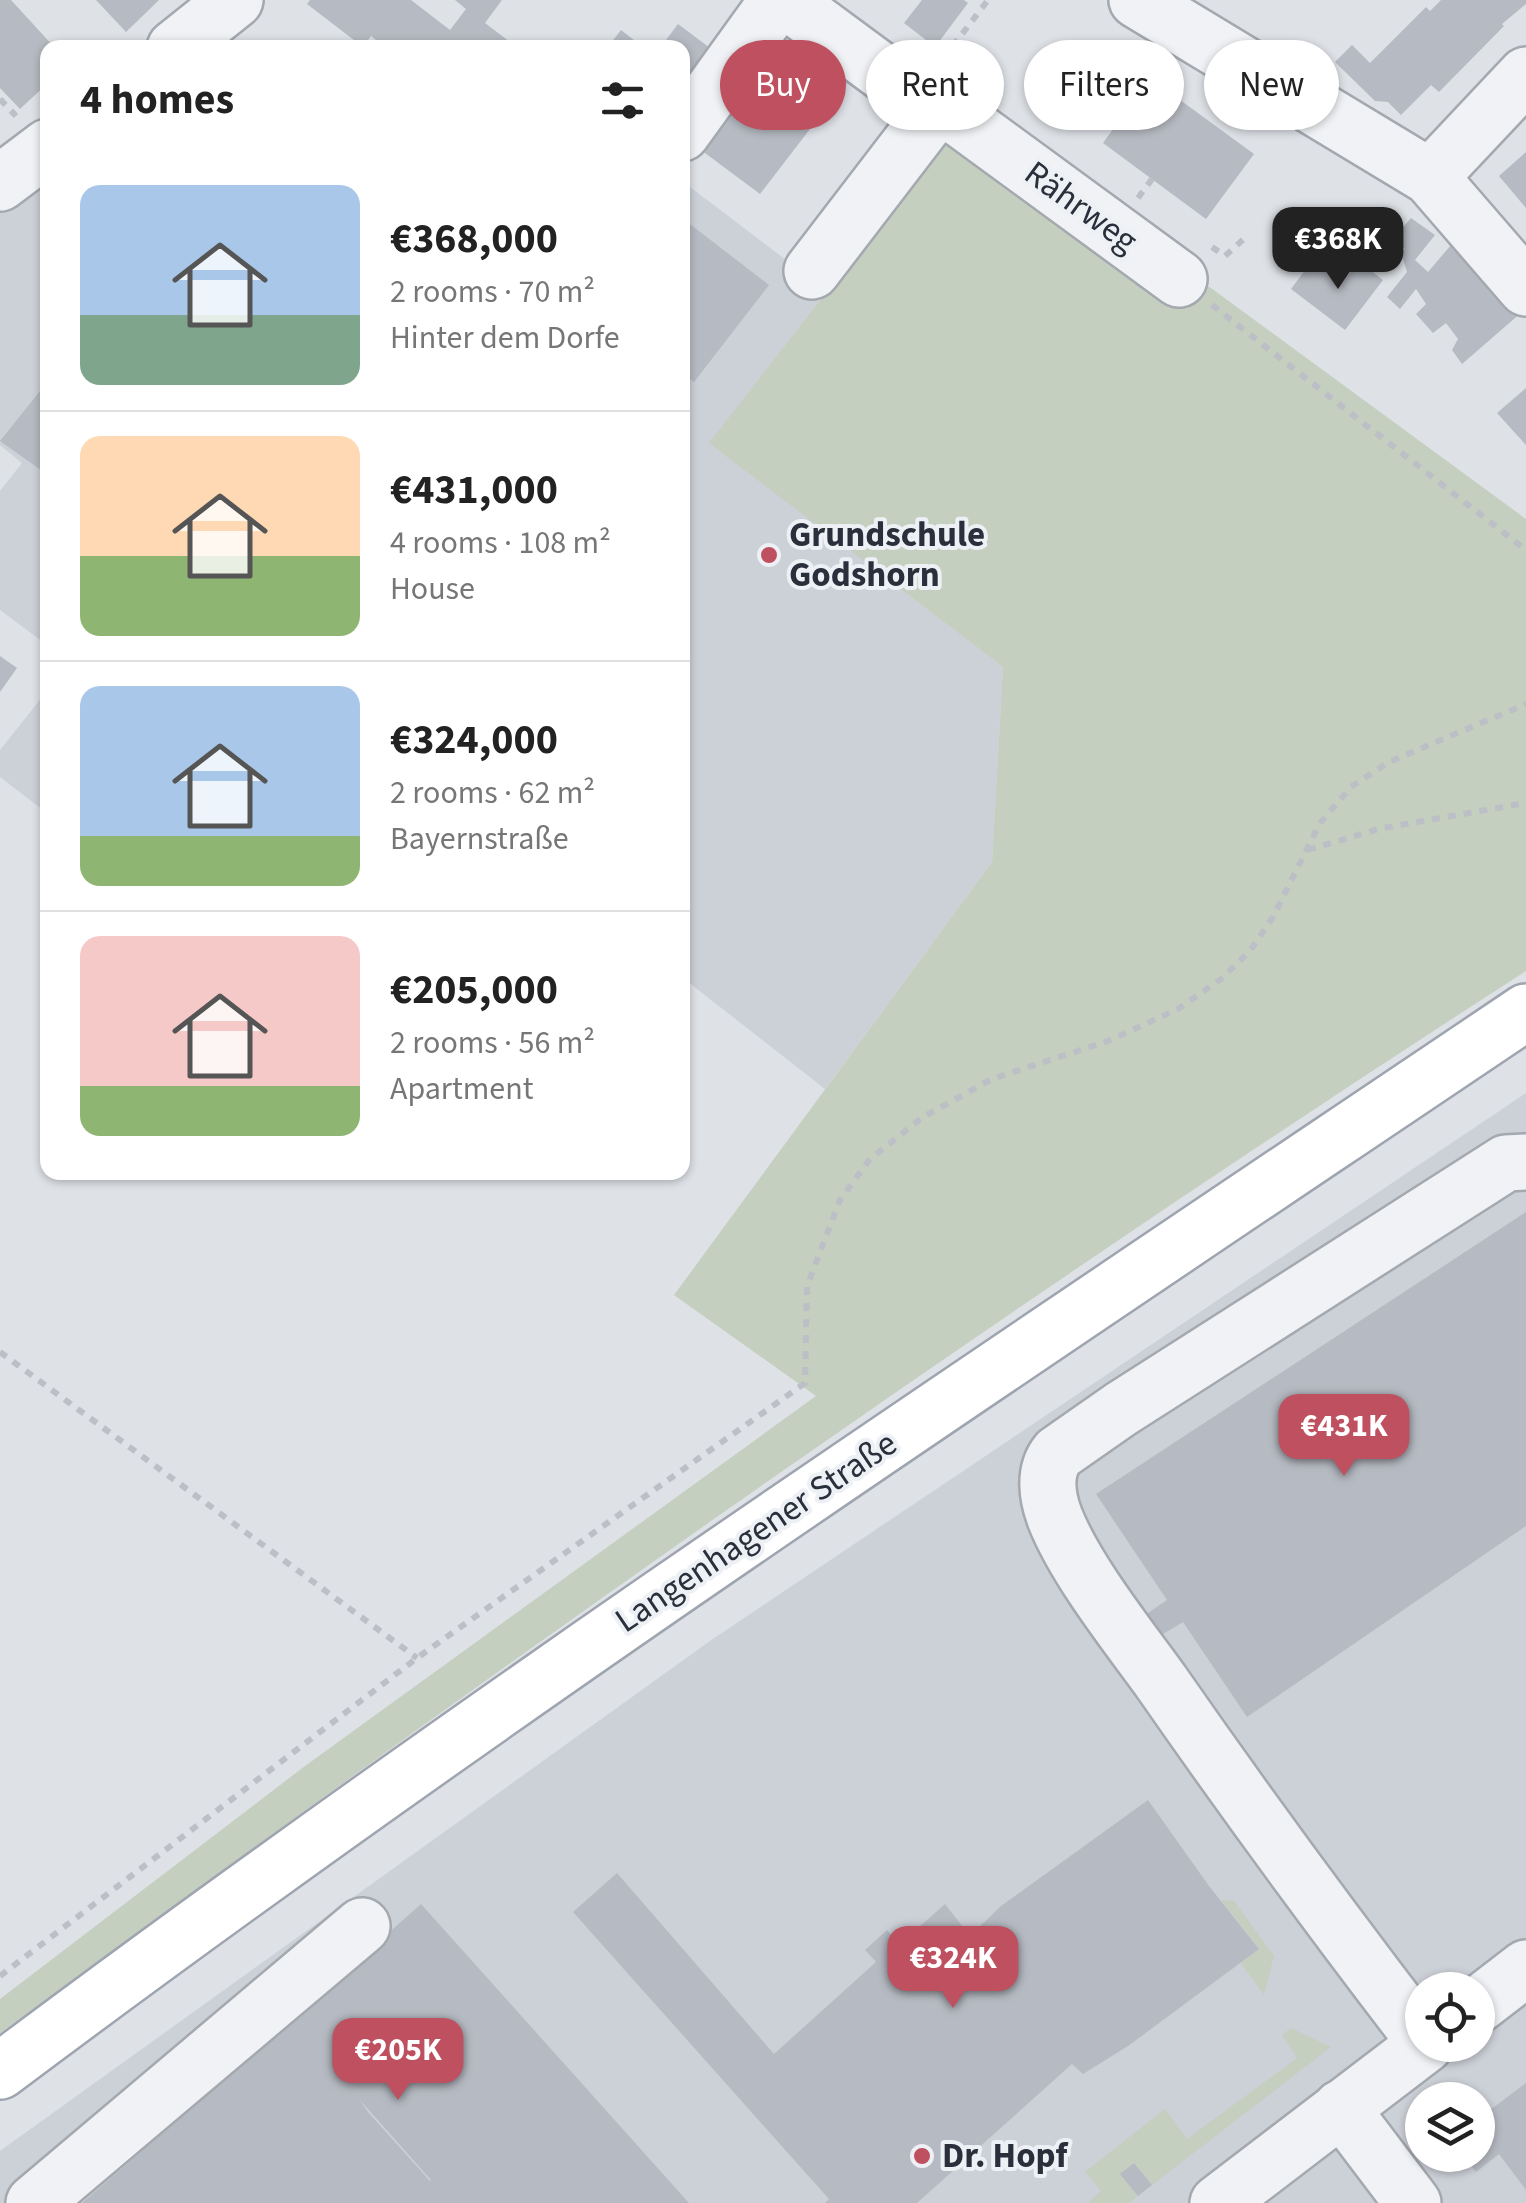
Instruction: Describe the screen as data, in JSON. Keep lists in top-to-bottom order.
{
  "streets": {
    "main road": ["Langenhagener Straße"],
    "street": ["Rährweg"]
  },
  "places": ["Grundschule Godshorn", "Dr. Hopf"],
  "page": {
    "chip": [
      "Buy",
      "Rent",
      "Filters",
      "New"
    ],
    "heading": "4 homes",
    "list": [
      {
        "name": "€368,000",
        "note": "2 rooms · 70 m² · Hinter dem Dorfe"
      },
      {
        "name": "€431,000",
        "note": "4 rooms · 108 m² · House"
      },
      {
        "name": "€324,000",
        "note": "2 rooms · 62 m² · Bayernstraße"
      },
      {
        "name": "€205,000",
        "note": "2 rooms · 56 m² · Apartment"
      }
    ],
    "price": [
      "€368K",
      "€431K",
      "€324K",
      "€205K"
    ]
  }
}
